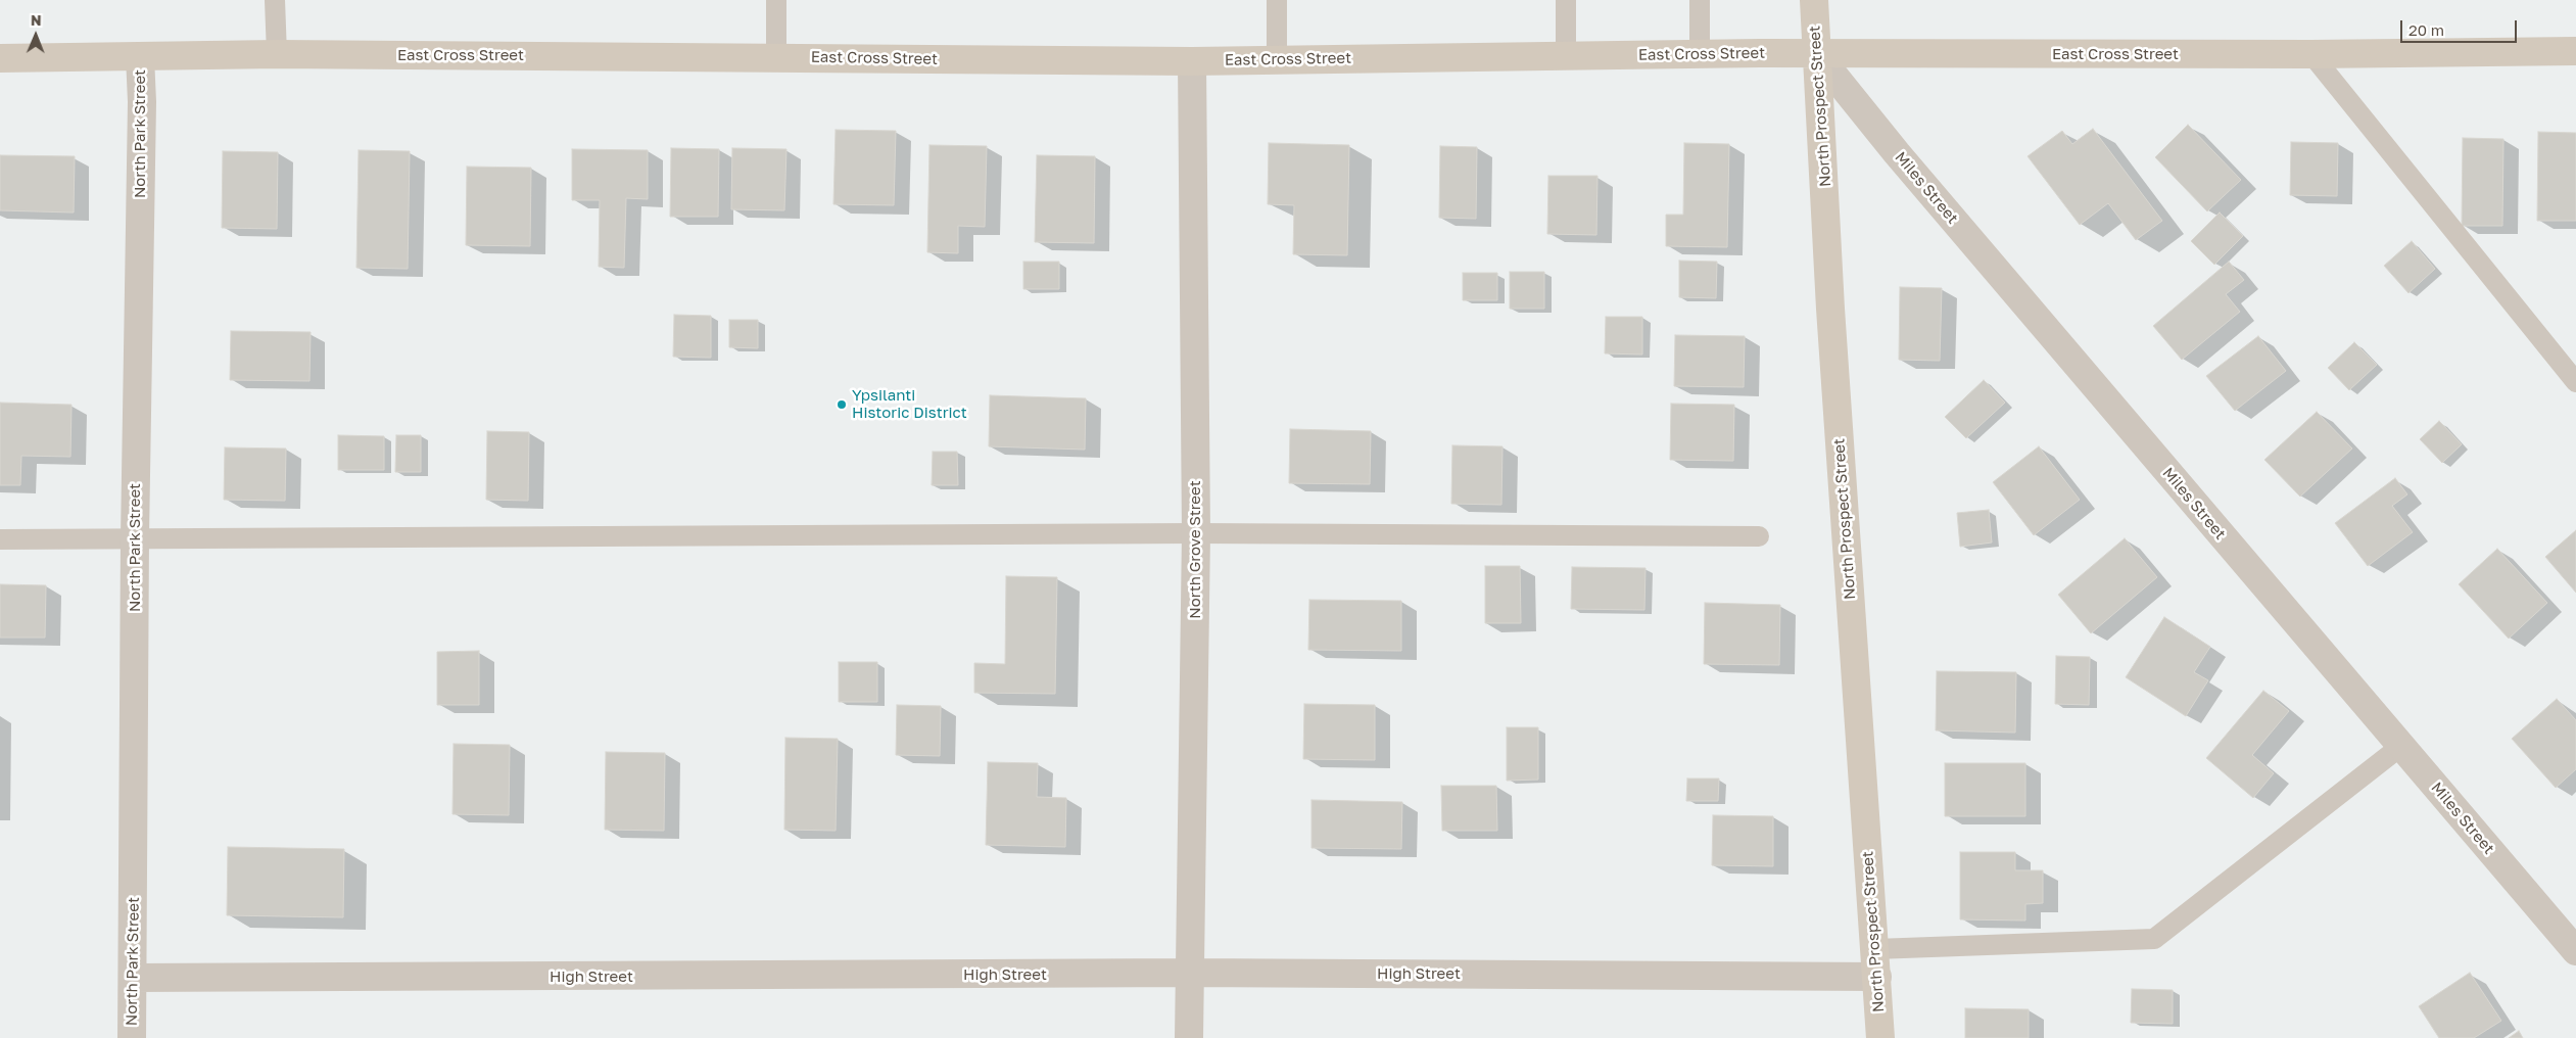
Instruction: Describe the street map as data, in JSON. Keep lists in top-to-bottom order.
{
  "streets": {
    "street": [
      "East Cross Street",
      "North Prospect Street",
      "North Park Street",
      "Miles Street",
      "North Grove Street",
      "High Street"
    ]
  },
  "crossings": [
    ["East Cross Street", "North Prospect Street"],
    ["East Cross Street", "North Park Street"],
    ["East Cross Street", "Miles Street"],
    ["East Cross Street", "North Grove Street"],
    ["North Prospect Street", "Miles Street"],
    ["North Prospect Street", "High Street"],
    ["North Park Street", "High Street"],
    ["North Grove Street", "High Street"]
  ],
  "places": ["Ypsilanti Historic District"],
  "scale_bar": "20 m",
  "north": "top"
}
